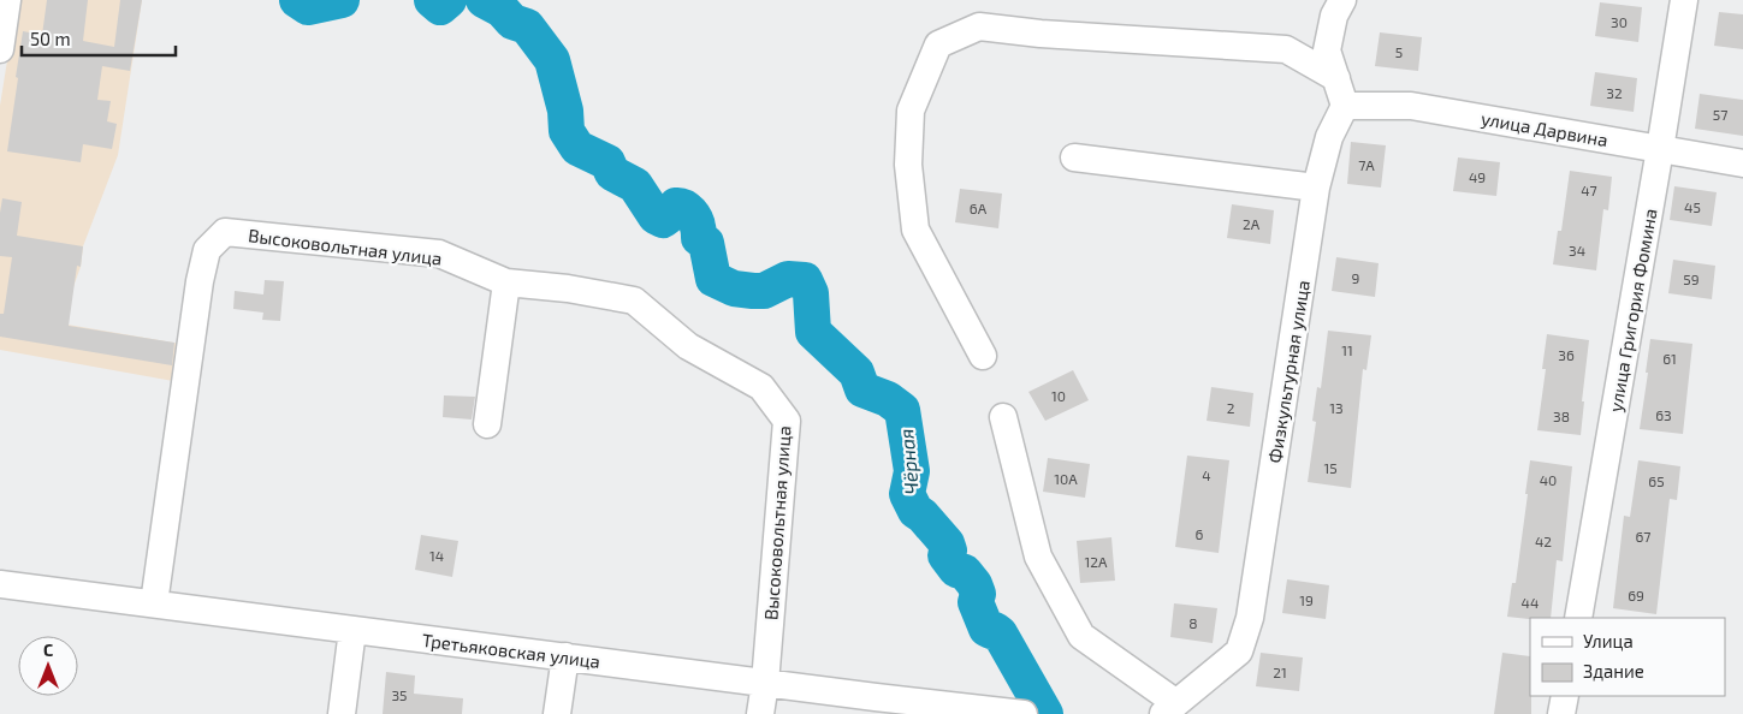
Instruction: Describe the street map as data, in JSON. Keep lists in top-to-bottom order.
{
  "streets": {
    "street": [
      "улица Дарвина",
      "Высоковольтная улица",
      "улица Григория Фомина",
      "Физкультурная улица",
      "Третьяковская улица"
    ]
  },
  "crossings": [
    ["улица Дарвина", "улица Григория Фомина"],
    ["улица Дарвина", "Физкультурная улица"],
    ["Высоковольтная улица", "Третьяковская улица"]
  ],
  "water": ["Чёрная"],
  "house_numbers": [
    "30",
    "5",
    "32",
    "57",
    "7А",
    "49",
    "47",
    "45",
    "6А",
    "2А",
    "34",
    "9",
    "59",
    "11",
    "36",
    "61",
    "10",
    "2",
    "13",
    "63",
    "38",
    "15",
    "4",
    "10А",
    "40",
    "65",
    "6",
    "67",
    "42",
    "14",
    "12А",
    "69",
    "19",
    "44",
    "8",
    "21",
    "35"
  ],
  "legend": ["Улица", "Здание"],
  "scale_bar": "50 m",
  "north": "top"
}
